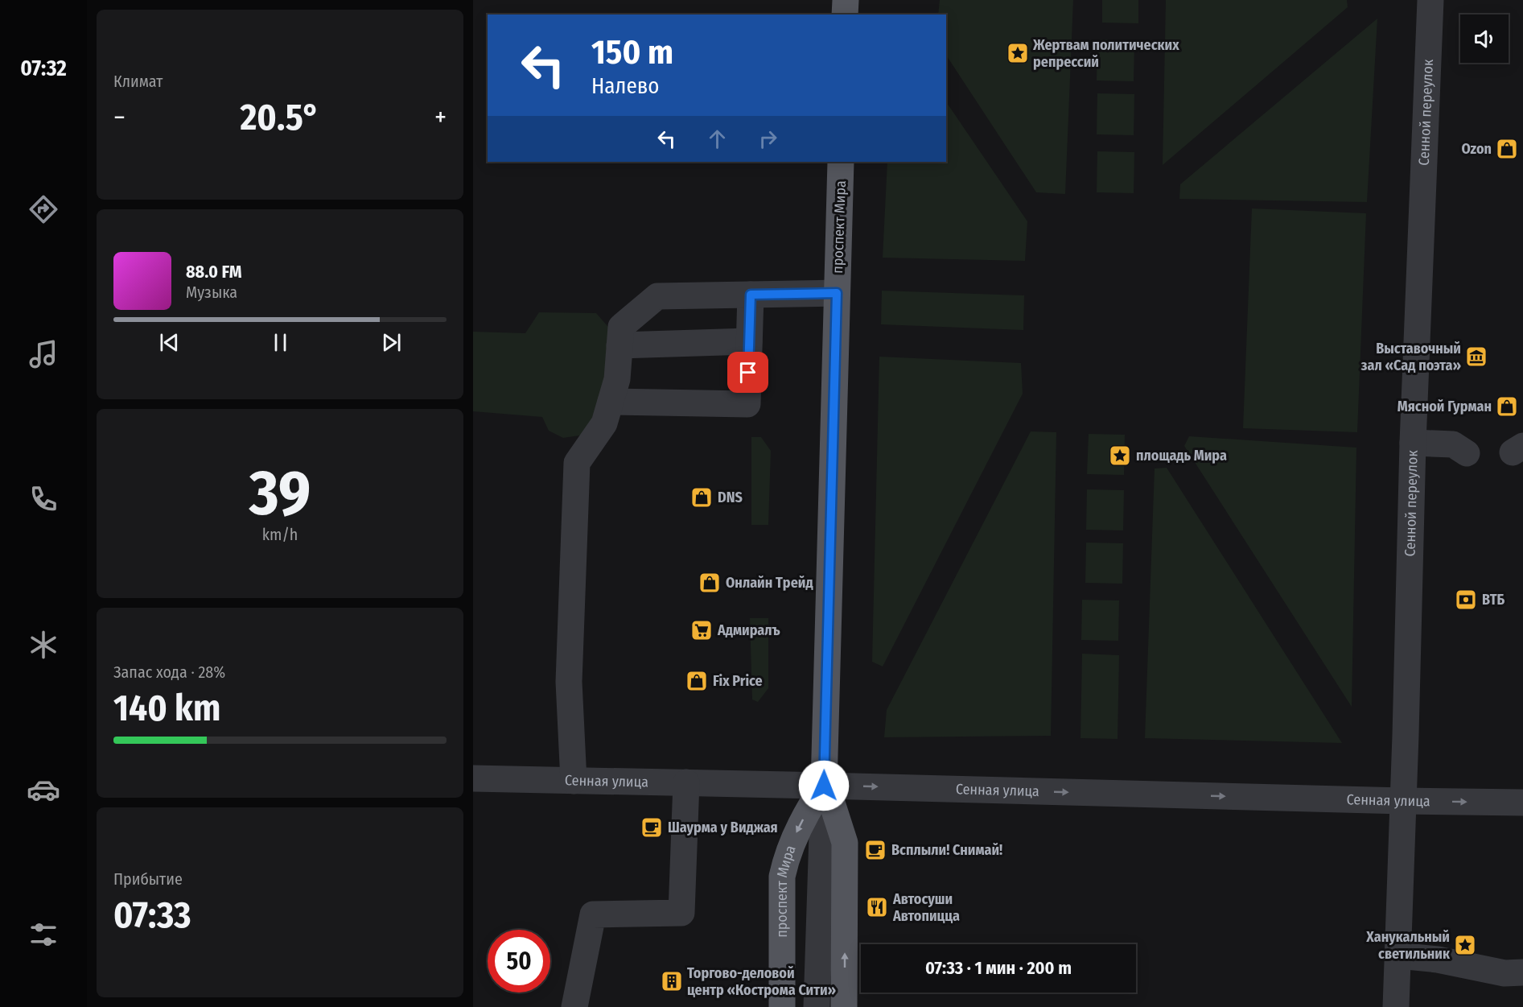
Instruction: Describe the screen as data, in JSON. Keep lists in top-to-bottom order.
{
  "streets": {
    "main road": ["проспект Мира"],
    "street": ["Сенной переулок", "Сенная улица"]
  },
  "crossings": [
    ["Сенной переулок", "Сенная улица"],
    ["проспект Мира", "Сенная улица"]
  ],
  "one_way": ["Сенная улица"],
  "places": {
    "place": ["Жертвам политических репрессий", "площадь Мира", "Ханукальный светильник"],
    "shop": [
      "Ozon",
      "Мясной Гурман",
      "DNS",
      "Онлайн Трейд",
      "Fix Price"
    ],
    "museum": ["Выставочный зал «Сад поэта»"],
    "bank": ["ВТБ"],
    "supermarket": ["Адмиралъ"],
    "cafe": ["Шаурма у Виджая", "Всплыли! Снимай!"],
    "restaurant": ["Автосуши Автопицца"],
    "building": ["Торгово-деловой центр «Кострома Сити»"]
  },
  "page": {
    "tabs": "07:32",
    "tile": [
      "Климат",
      ["39", "km/h"],
      ["Запас хода · 28%", "140 km"],
      ["Прибытие", "07:33"]
    ],
    "turn": ["150 m", "Налево"],
    "heat": ["−", "20.5°", "+"],
    "song": ["88.0 FM", "Музыка"],
    "limit": "50",
    "trip": "07:33 · 1 мин · 200 m"
  }
}
